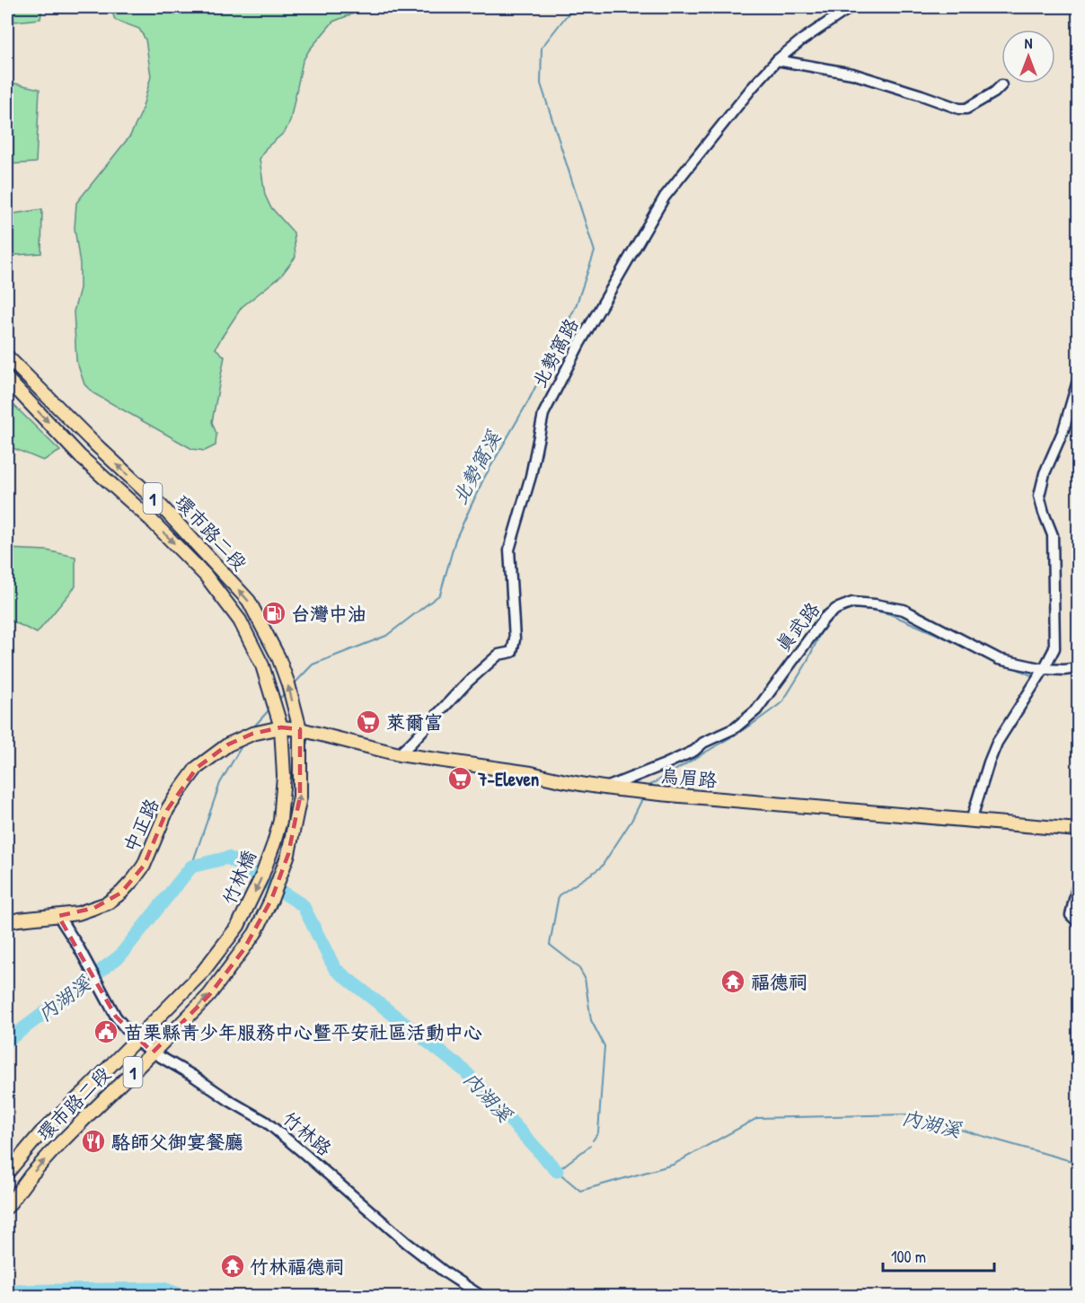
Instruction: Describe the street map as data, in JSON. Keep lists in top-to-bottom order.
{
  "streets": {
    "main road": [
      "1",
      "環市路二段",
      "烏眉路",
      "中正路",
      "竹林橋"
    ],
    "street": ["北勢窩路", "真武路", "竹林路"]
  },
  "crossings": [
    ["北勢窩路", "烏眉路"],
    ["環市路二段", "烏眉路"],
    ["環市路二段", "中正路"],
    ["環市路二段", "竹林橋"],
    ["環市路二段", "竹林路"],
    ["真武路", "烏眉路"],
    ["烏眉路", "中正路"],
    ["烏眉路", "竹林橋"],
    ["中正路", "竹林橋"],
    ["中正路", "竹林路"]
  ],
  "water": ["北勢窩溪", "內湖溪"],
  "places": {
    "fuel station": ["台灣中油"],
    "supermarket": ["萊爾富", "7-Eleven"],
    "temple": ["福德祠", "竹林福德祠"],
    "public building": ["苗栗縣青少年服務中心暨平安社區活動中心"],
    "restaurant": ["駱師父御宴餐廳"]
  },
  "scale_bar": "100 m",
  "north": "top"
}
